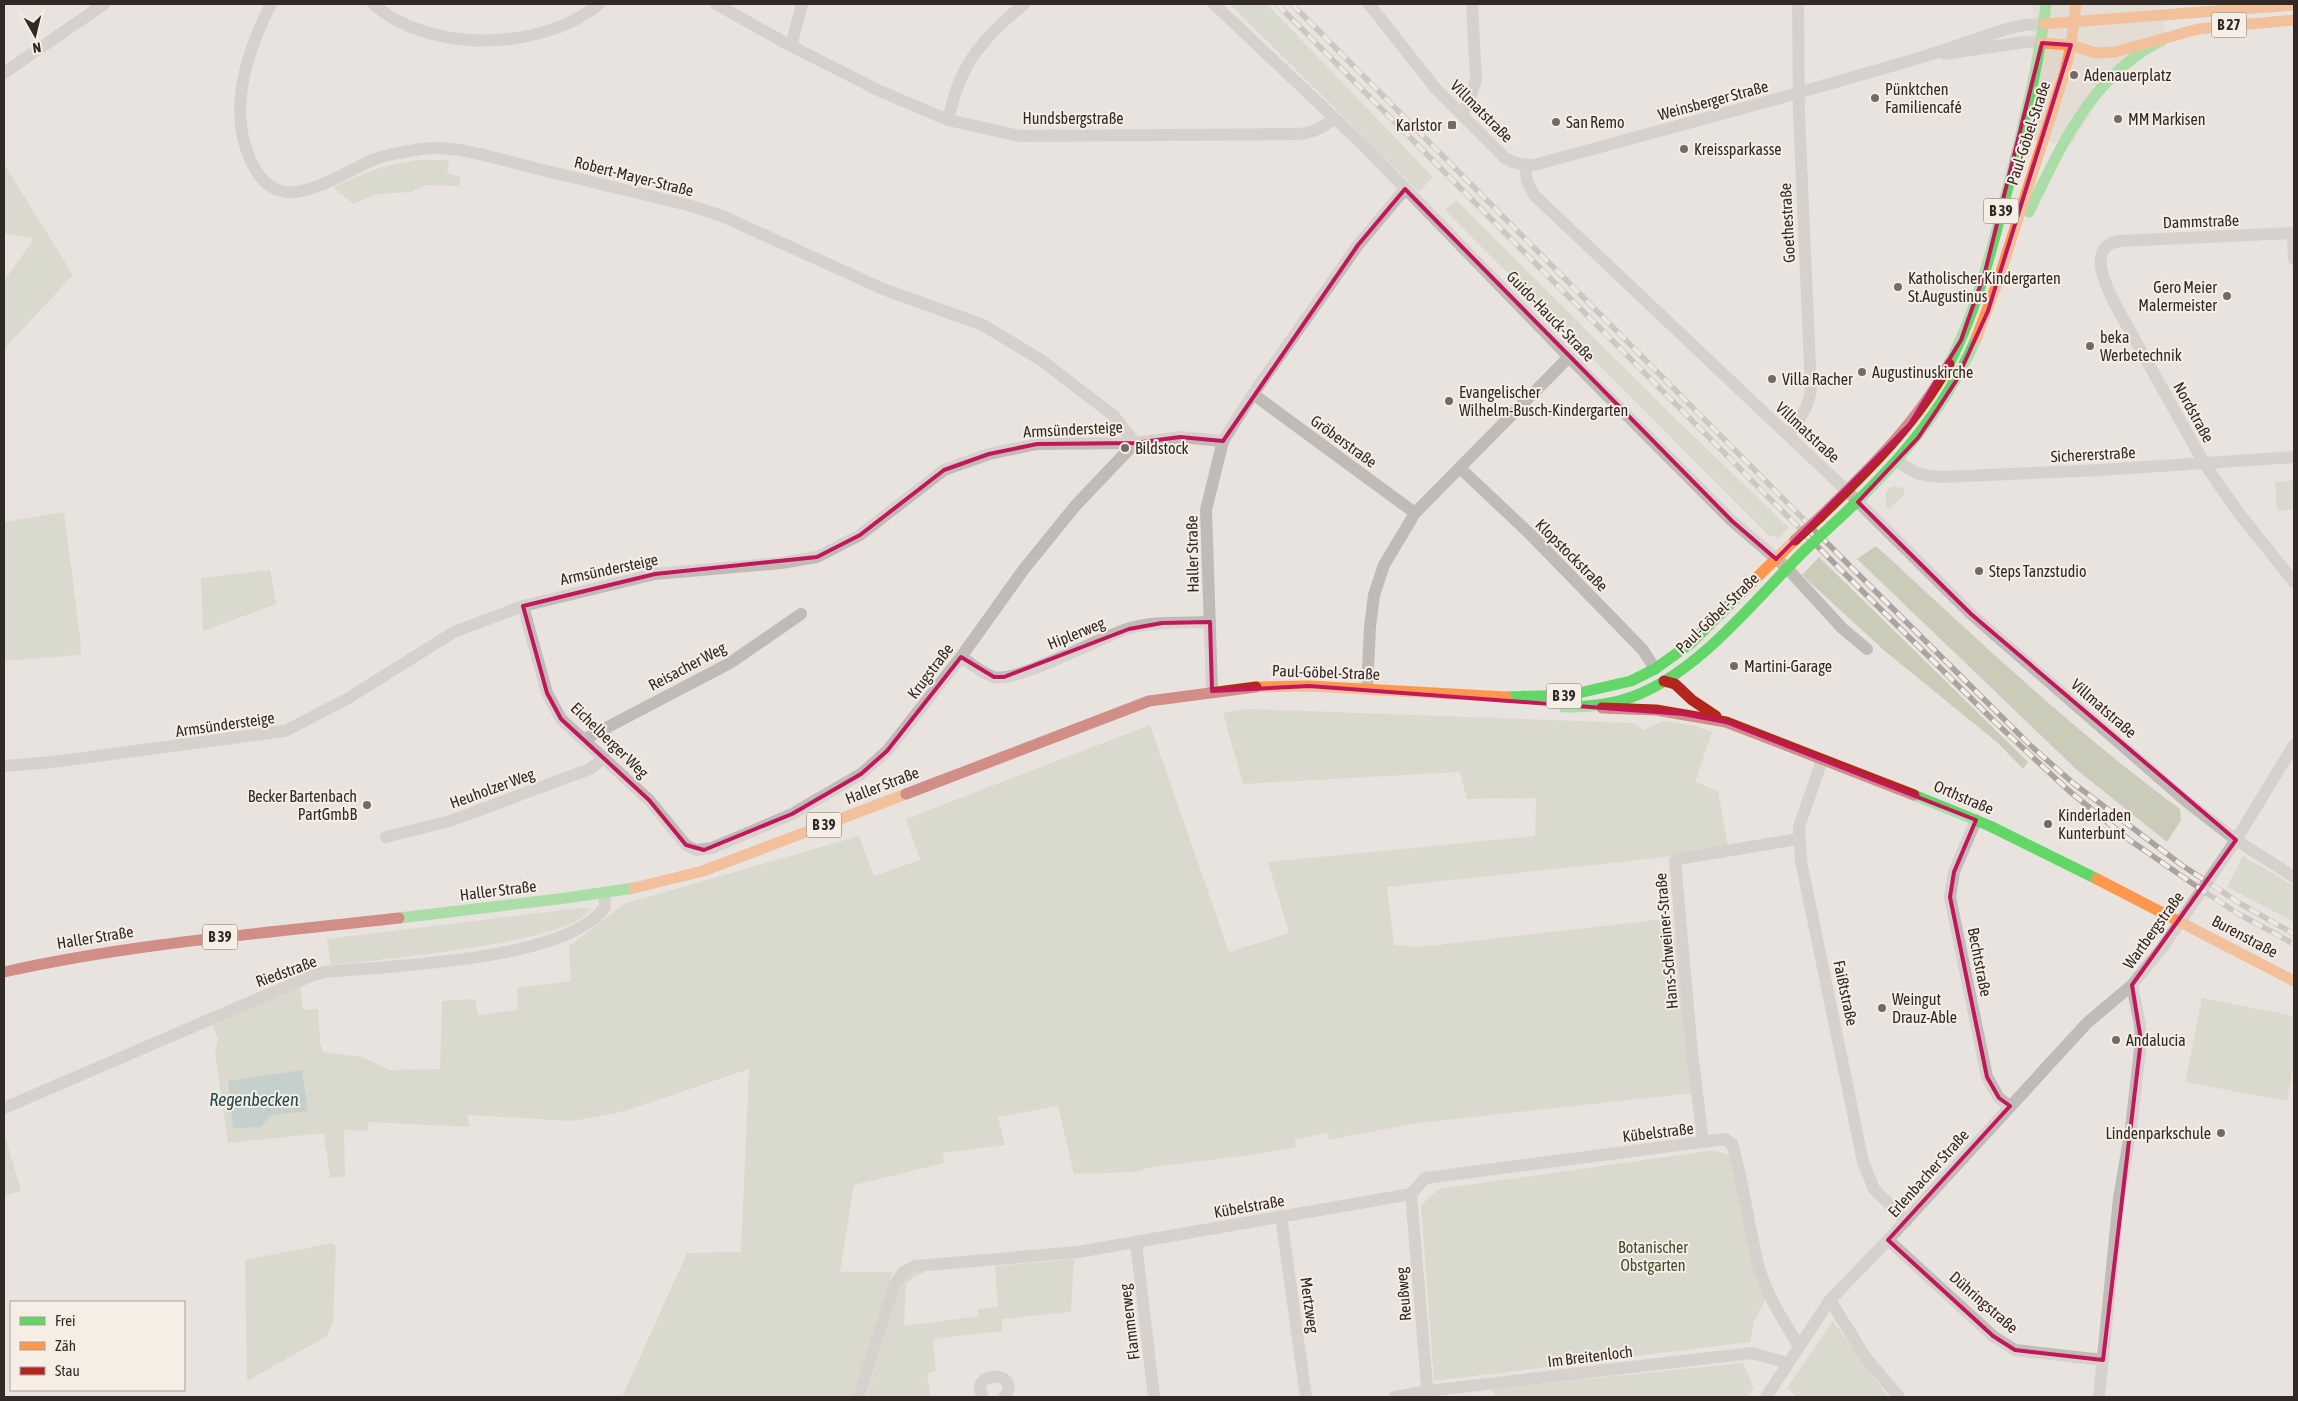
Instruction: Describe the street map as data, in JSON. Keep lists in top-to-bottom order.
{
  "streets": {
    "main road": [
      "B 27",
      "Weinsberger Straße",
      "Paul-Göbel-Straße",
      "B 39",
      "Haller Straße",
      "Orthstraße",
      "Burenstraße"
    ],
    "street": [
      "Villmatstraße",
      "Hundsbergstraße",
      "Robert-Mayer-Straße",
      "Dammstraße",
      "Goethestraße",
      "Guido-Hauck-Straße",
      "Nordstraße",
      "Armsündersteige",
      "Gröberstraße",
      "Sichererstraße",
      "Klopstockstraße",
      "Hiplerweg",
      "Reisacher Weg",
      "Krugstraße",
      "Eichelberger Weg",
      "Heuholzer Weg",
      "Wartbergstraße",
      "Hans-Schweiner-Straße",
      "Bechtstraße",
      "Riedstraße",
      "Faißtstraße",
      "Kübelstraße",
      "Erlenbacher Straße",
      "Reußweg",
      "Dühringstraße",
      "Mertzweg",
      "Flammerweg",
      "Im Breitenloch"
    ]
  },
  "crossings": [
    ["B 27", "Weinsberger Straße"],
    ["Weinsberger Straße", "Villmatstraße"],
    ["Weinsberger Straße", "Paul-Göbel-Straße"],
    ["Weinsberger Straße", "B 39"],
    ["Weinsberger Straße", "Goethestraße"],
    ["Villmatstraße", "Paul-Göbel-Straße"],
    ["Villmatstraße", "Goethestraße"],
    ["Villmatstraße", "Wartbergstraße"],
    ["Hundsbergstraße", "Guido-Hauck-Straße"],
    ["Paul-Göbel-Straße", "B 39"],
    ["Paul-Göbel-Straße", "Guido-Hauck-Straße"],
    ["Paul-Göbel-Straße", "Sichererstraße"],
    ["Paul-Göbel-Straße", "Haller Straße"],
    ["Paul-Göbel-Straße", "Klopstockstraße"],
    ["Paul-Göbel-Straße", "Orthstraße"],
    ["Robert-Mayer-Straße", "Armsündersteige"],
    ["Robert-Mayer-Straße", "Krugstraße"],
    ["Dammstraße", "Nordstraße"],
    ["Guido-Hauck-Straße", "Haller Straße"],
    ["Nordstraße", "Sichererstraße"],
    ["Armsündersteige", "Haller Straße"],
    ["Armsündersteige", "Krugstraße"],
    ["Armsündersteige", "Eichelberger Weg"],
    ["Gröberstraße", "Haller Straße"],
    ["Haller Straße", "Hiplerweg"],
    ["Haller Straße", "Riedstraße"],
    ["Klopstockstraße", "Orthstraße"],
    ["Hiplerweg", "Krugstraße"],
    ["Reisacher Weg", "Eichelberger Weg"],
    ["Krugstraße", "Eichelberger Weg"],
    ["Eichelberger Weg", "Heuholzer Weg"],
    ["Orthstraße", "Wartbergstraße"],
    ["Orthstraße", "Burenstraße"],
    ["Orthstraße", "Bechtstraße"],
    ["Orthstraße", "Faißtstraße"],
    ["Wartbergstraße", "Burenstraße"],
    ["Wartbergstraße", "Erlenbacher Straße"],
    ["Wartbergstraße", "Dühringstraße"],
    ["Hans-Schweiner-Straße", "Faißtstraße"],
    ["Hans-Schweiner-Straße", "Kübelstraße"],
    ["Bechtstraße", "Erlenbacher Straße"],
    ["Faißtstraße", "Erlenbacher Straße"],
    ["Kübelstraße", "Erlenbacher Straße"],
    ["Kübelstraße", "Reußweg"],
    ["Kübelstraße", "Mertzweg"],
    ["Kübelstraße", "Flammerweg"],
    ["Erlenbacher Straße", "Dühringstraße"],
    ["Erlenbacher Straße", "Im Breitenloch"],
    ["Reußweg", "Im Breitenloch"]
  ],
  "water": ["Regenbecken"],
  "parks": ["Botanischer Obstgarten"],
  "places": {
    "other": [
      "Adenauerplatz",
      "Pünktchen Familiencafé",
      "MM Markisen",
      "San Remo",
      "Kreissparkasse",
      "Katholischer Kindergarten St.Augustinus",
      "Gero Meier Malermeister",
      "beka Werbetechnik",
      "Augustinuskirche",
      "Villa Racher",
      "Evangelischer Wilhelm-Busch-Kindergarten",
      "Bildstock",
      "Steps Tanzstudio",
      "Martini-Garage",
      "Becker Bartenbach PartGmbB",
      "Kinderladen Kunterbunt",
      "Weingut Drauz-Able",
      "Andalucia",
      "Lindenparkschule"
    ],
    "transit": ["Karlstor"]
  },
  "legend": ["Frei", "Zäh", "Stau"],
  "north": "bottom"
}
